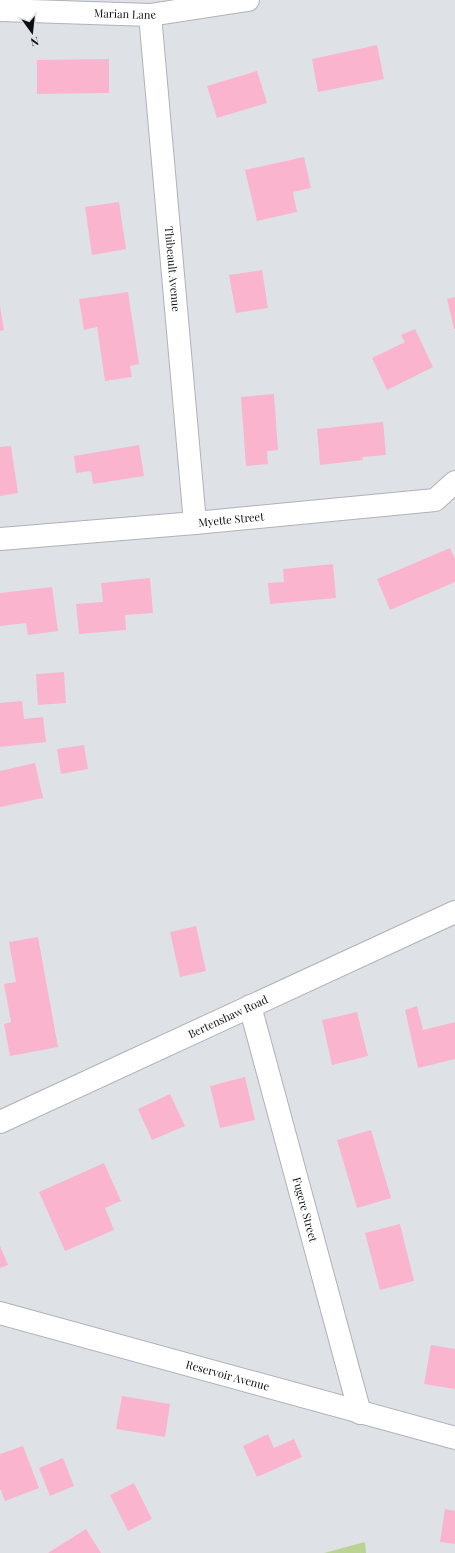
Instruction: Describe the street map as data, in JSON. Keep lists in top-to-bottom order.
{
  "streets": {
    "street": [
      "Marian Lane",
      "Thibeault Avenue",
      "Myette Street",
      "Bertenshaw Road",
      "Fugere Street",
      "Reservoir Avenue"
    ]
  },
  "crossings": [
    ["Marian Lane", "Thibeault Avenue"],
    ["Thibeault Avenue", "Myette Street"],
    ["Bertenshaw Road", "Fugere Street"],
    ["Fugere Street", "Reservoir Avenue"]
  ],
  "north": "bottom"
}
